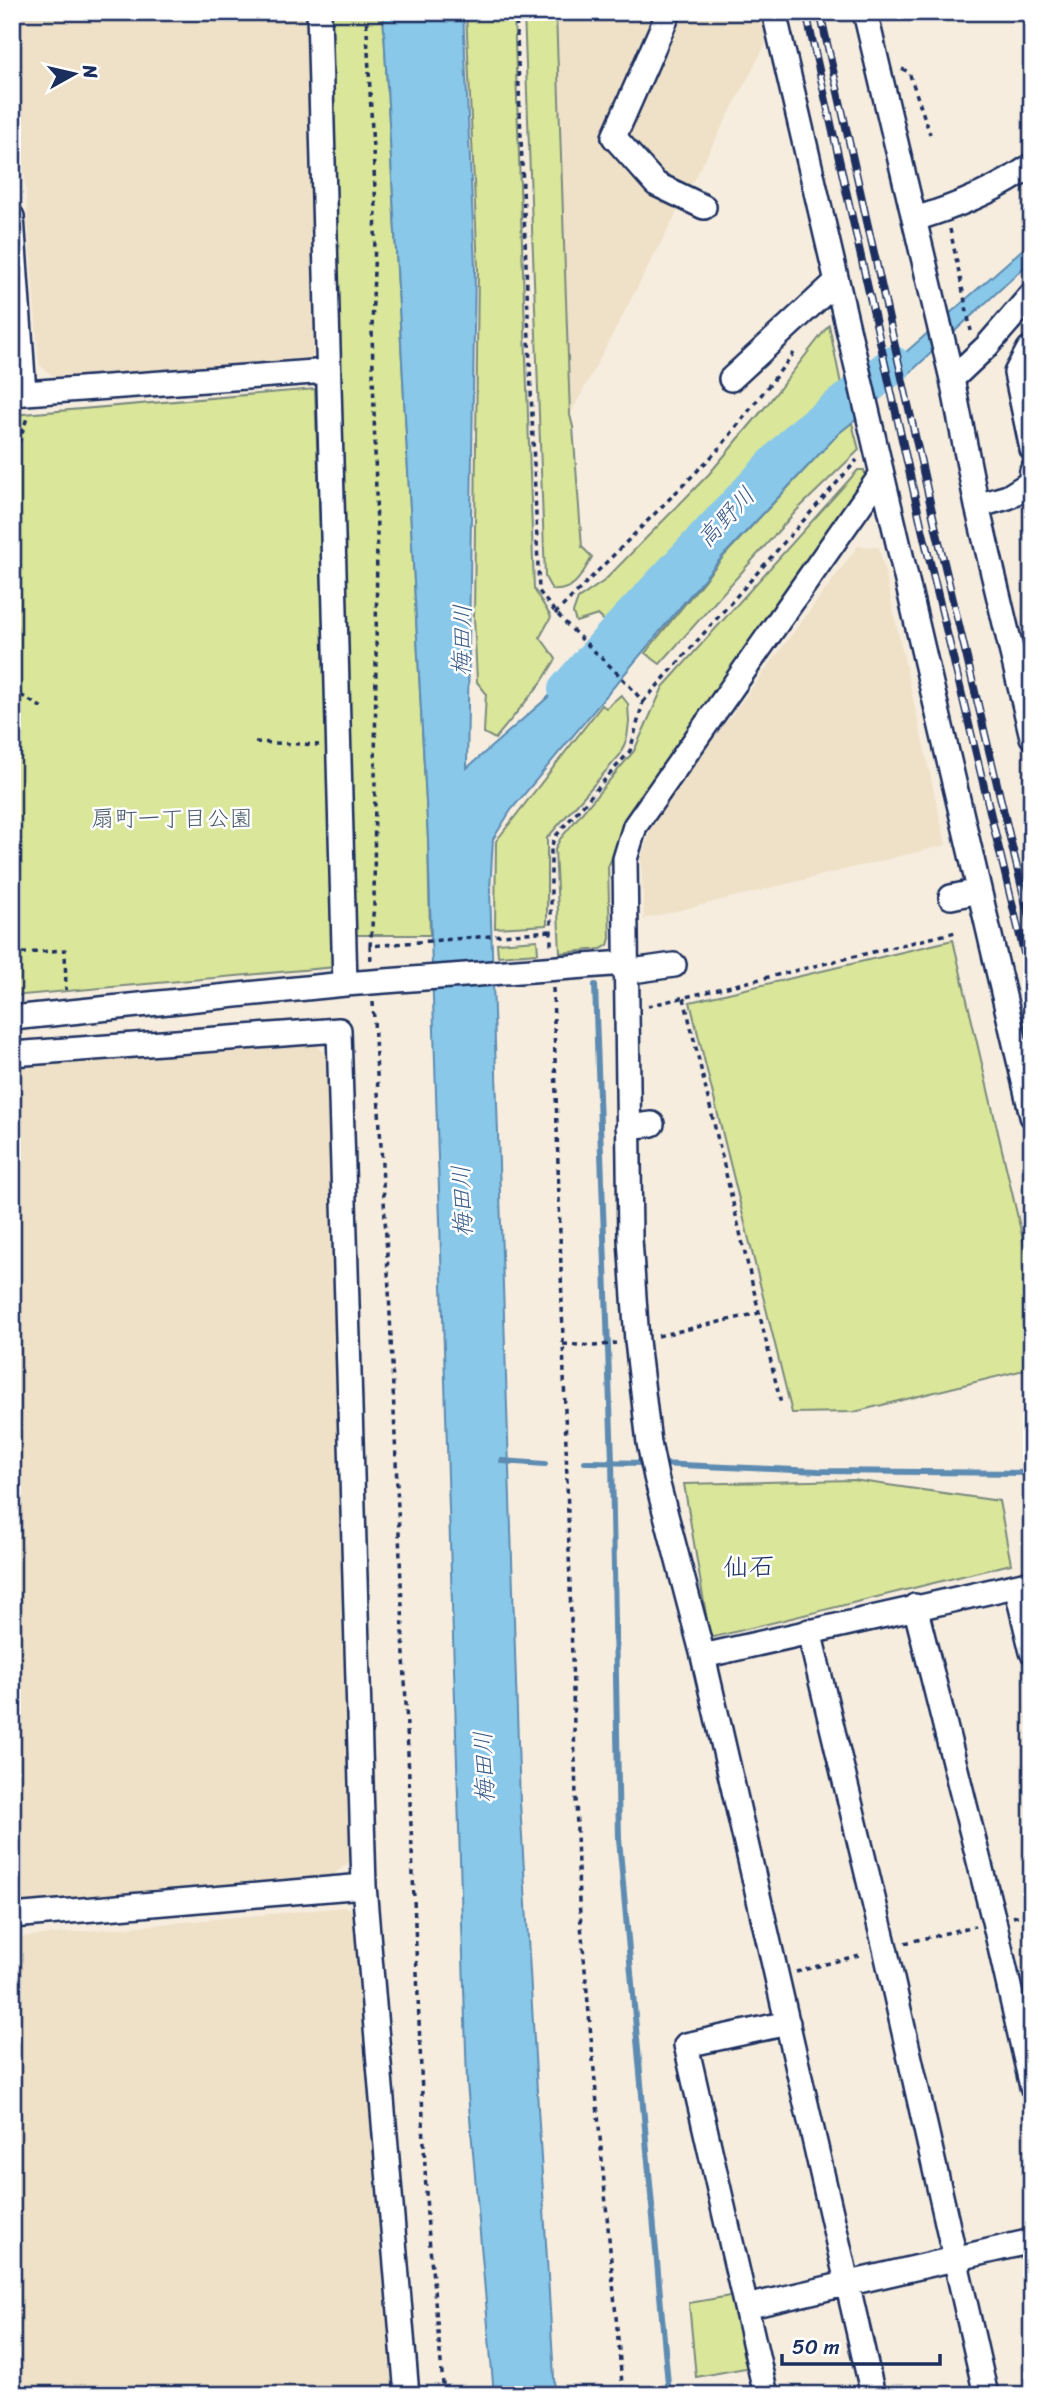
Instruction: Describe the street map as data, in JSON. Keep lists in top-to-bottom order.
{
  "districts": ["仙石"],
  "water": ["高野川", "梅田川"],
  "parks": ["扇町一丁目公園"],
  "scale_bar": "50 m",
  "north": "right"
}
